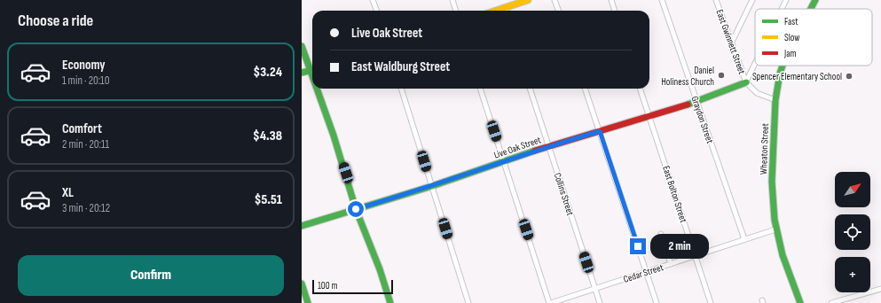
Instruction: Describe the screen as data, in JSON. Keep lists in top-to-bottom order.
{
  "streets": {
    "main road": ["Live Oak Street", "Wheaton Street"],
    "street": [
      "East Gwinnett Street",
      "Graydon Street",
      "Collins Street",
      "East Bolton Street",
      "Cedar Street"
    ]
  },
  "crossings": [
    ["East Gwinnett Street", "Live Oak Street"],
    ["Graydon Street", "Live Oak Street"],
    ["Graydon Street", "Cedar Street"],
    ["Live Oak Street", "Collins Street"],
    ["Live Oak Street", "East Bolton Street"],
    ["Wheaton Street", "Cedar Street"],
    ["Collins Street", "Cedar Street"],
    ["East Bolton Street", "Cedar Street"]
  ],
  "places": ["Daniel Holiness Church", "Spencer Elementary School"],
  "legend": ["Fast", "Slow", "Jam"],
  "scale_bar": "100 m",
  "north": "top right",
  "page": {
    "heading": "Choose a ride",
    "banner": ["Live Oak Street", "East Waldburg Street"],
    "list": [
      {
        "name": "Economy",
        "note": "1 min · 20:10",
        "value": "$3.24"
      },
      {
        "name": "Comfort",
        "note": "2 min · 20:11",
        "value": "$4.38"
      },
      {
        "name": "XL",
        "note": "3 min · 20:12",
        "value": "$5.51"
      }
    ],
    "map_buttons": "+",
    "bubble": "2 min",
    "buttons": "Confirm",
    "scale": "100 m"
  }
}
